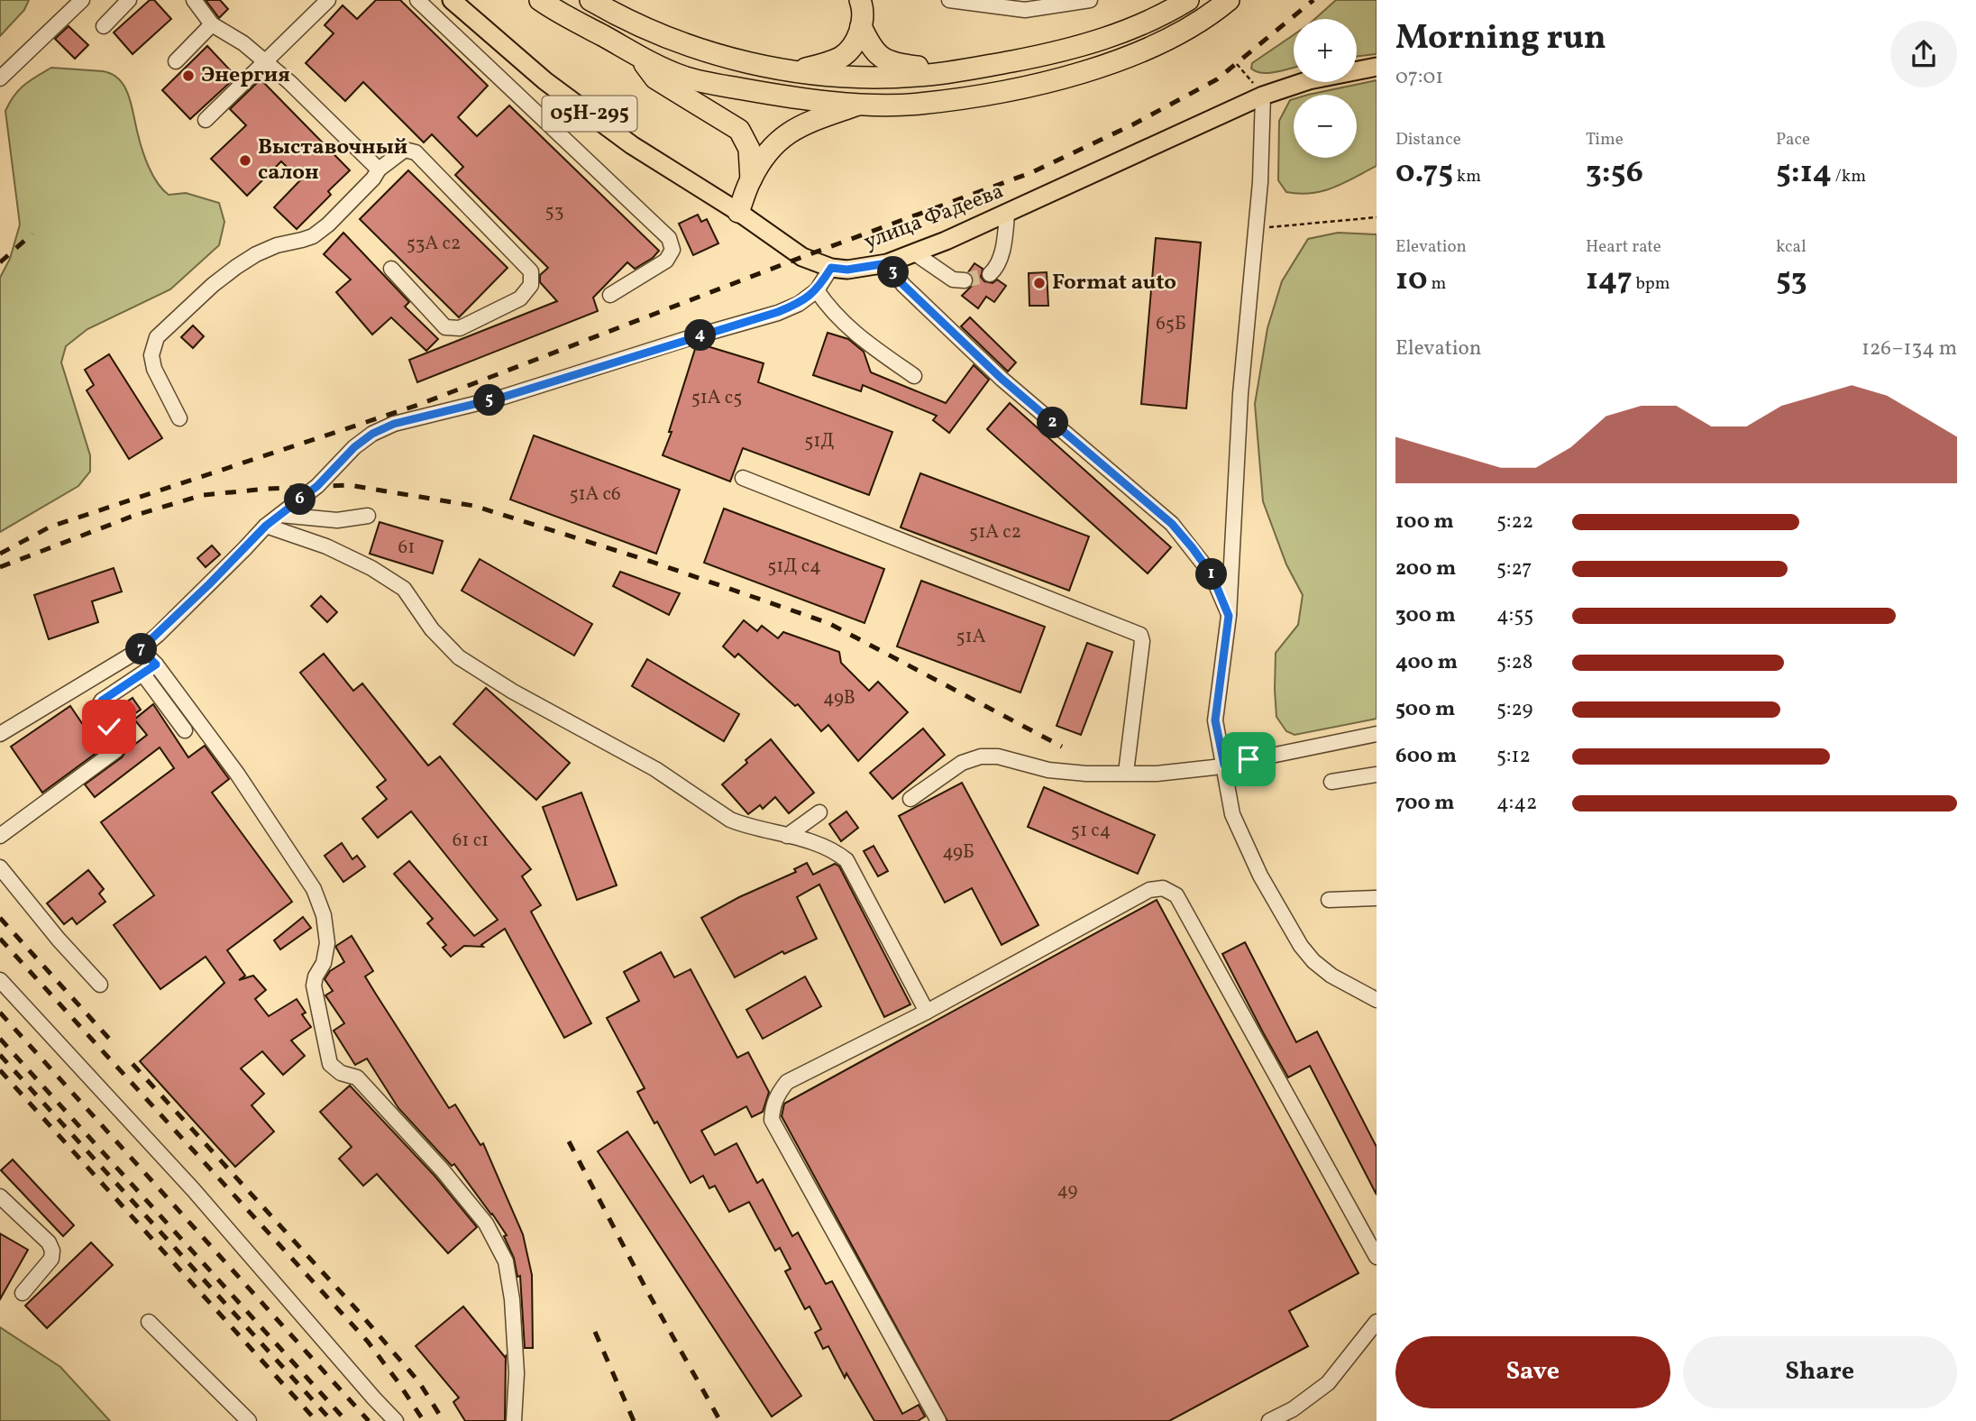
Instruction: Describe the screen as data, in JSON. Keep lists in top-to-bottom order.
{
  "streets": {
    "highway": ["05Н-295"],
    "main road": ["улица Фадеева"]
  },
  "crossings": [
    ["05Н-295", "улица Фадеева"]
  ],
  "places": ["Энергия", "Выставочный салон", "Format auto"],
  "house_numbers": [
    "53",
    "53А с2",
    "65Б",
    "51А с5",
    "51Д",
    "51А с6",
    "51А с2",
    "61",
    "51Д с4",
    "51А",
    "49В",
    "51 с4",
    "61 с1",
    "49Б",
    "49"
  ],
  "page": {
    "heading": ["Morning run", "07:01"],
    "map_buttons": ["+", "−"],
    "stats": [
      ["Distance", "0.75 km"],
      ["Time", "3:56"],
      ["Pace", "5:14 /km"],
      ["Elevation", "10 m"],
      ["Heart rate", "147 bpm"],
      ["kcal", "53"]
    ],
    "pins": [
      "3",
      "4",
      "5",
      "2",
      "6",
      "1",
      "7"
    ],
    "chart": ["Elevation", "126–134 m"],
    "list": [
      {
        "name": "100 m",
        "note": "5:22"
      },
      {
        "name": "200 m",
        "note": "5:27"
      },
      {
        "name": "300 m",
        "note": "4:55"
      },
      {
        "name": "400 m",
        "note": "5:28"
      },
      {
        "name": "500 m",
        "note": "5:29"
      },
      {
        "name": "600 m",
        "note": "5:12"
      },
      {
        "name": "700 m",
        "note": "4:42"
      }
    ],
    "buttons": ["Save", "Share"]
  }
}
